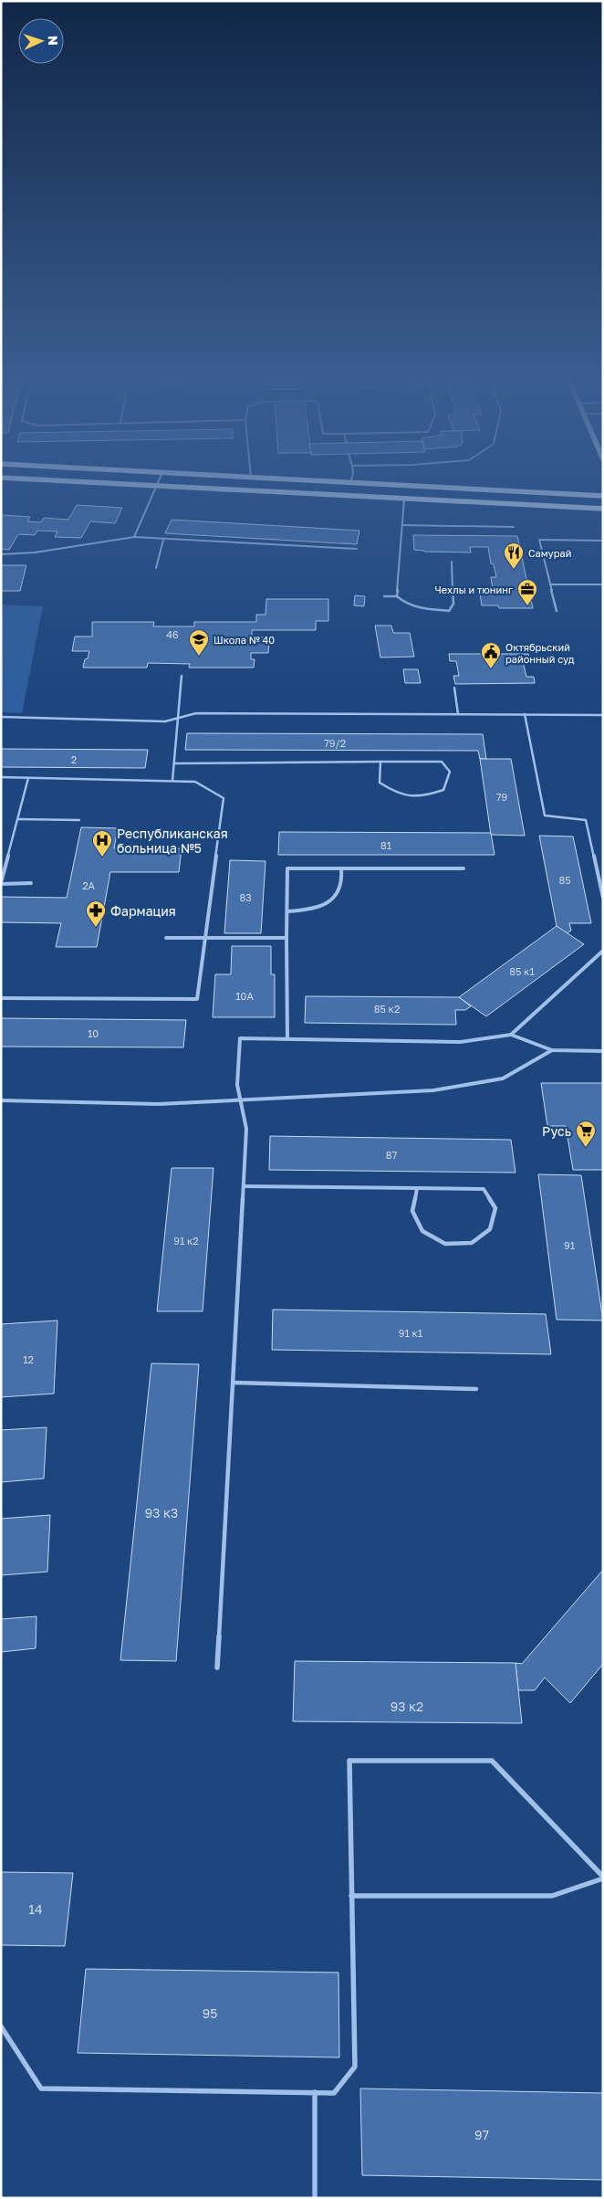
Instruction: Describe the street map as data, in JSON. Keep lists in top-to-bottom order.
{
  "places": {
    "restaurant": ["Самурай"],
    "office": ["Чехлы и тюнинг"],
    "school or university": ["Школа № 40"],
    "public building": ["Октябрьский районный суд"],
    "hospital": ["Республиканская больница №5"],
    "pharmacy": ["Фармация"],
    "supermarket": ["Русь"]
  },
  "house_numbers": [
    "46",
    "79/2",
    "2",
    "79",
    "81",
    "85",
    "2А",
    "83",
    "85 к1",
    "10А",
    "85 к2",
    "10",
    "87",
    "91 к2",
    "91",
    "91 к1",
    "12",
    "93 к3",
    "93 к2",
    "14",
    "95",
    "97"
  ],
  "north": "right"
}
